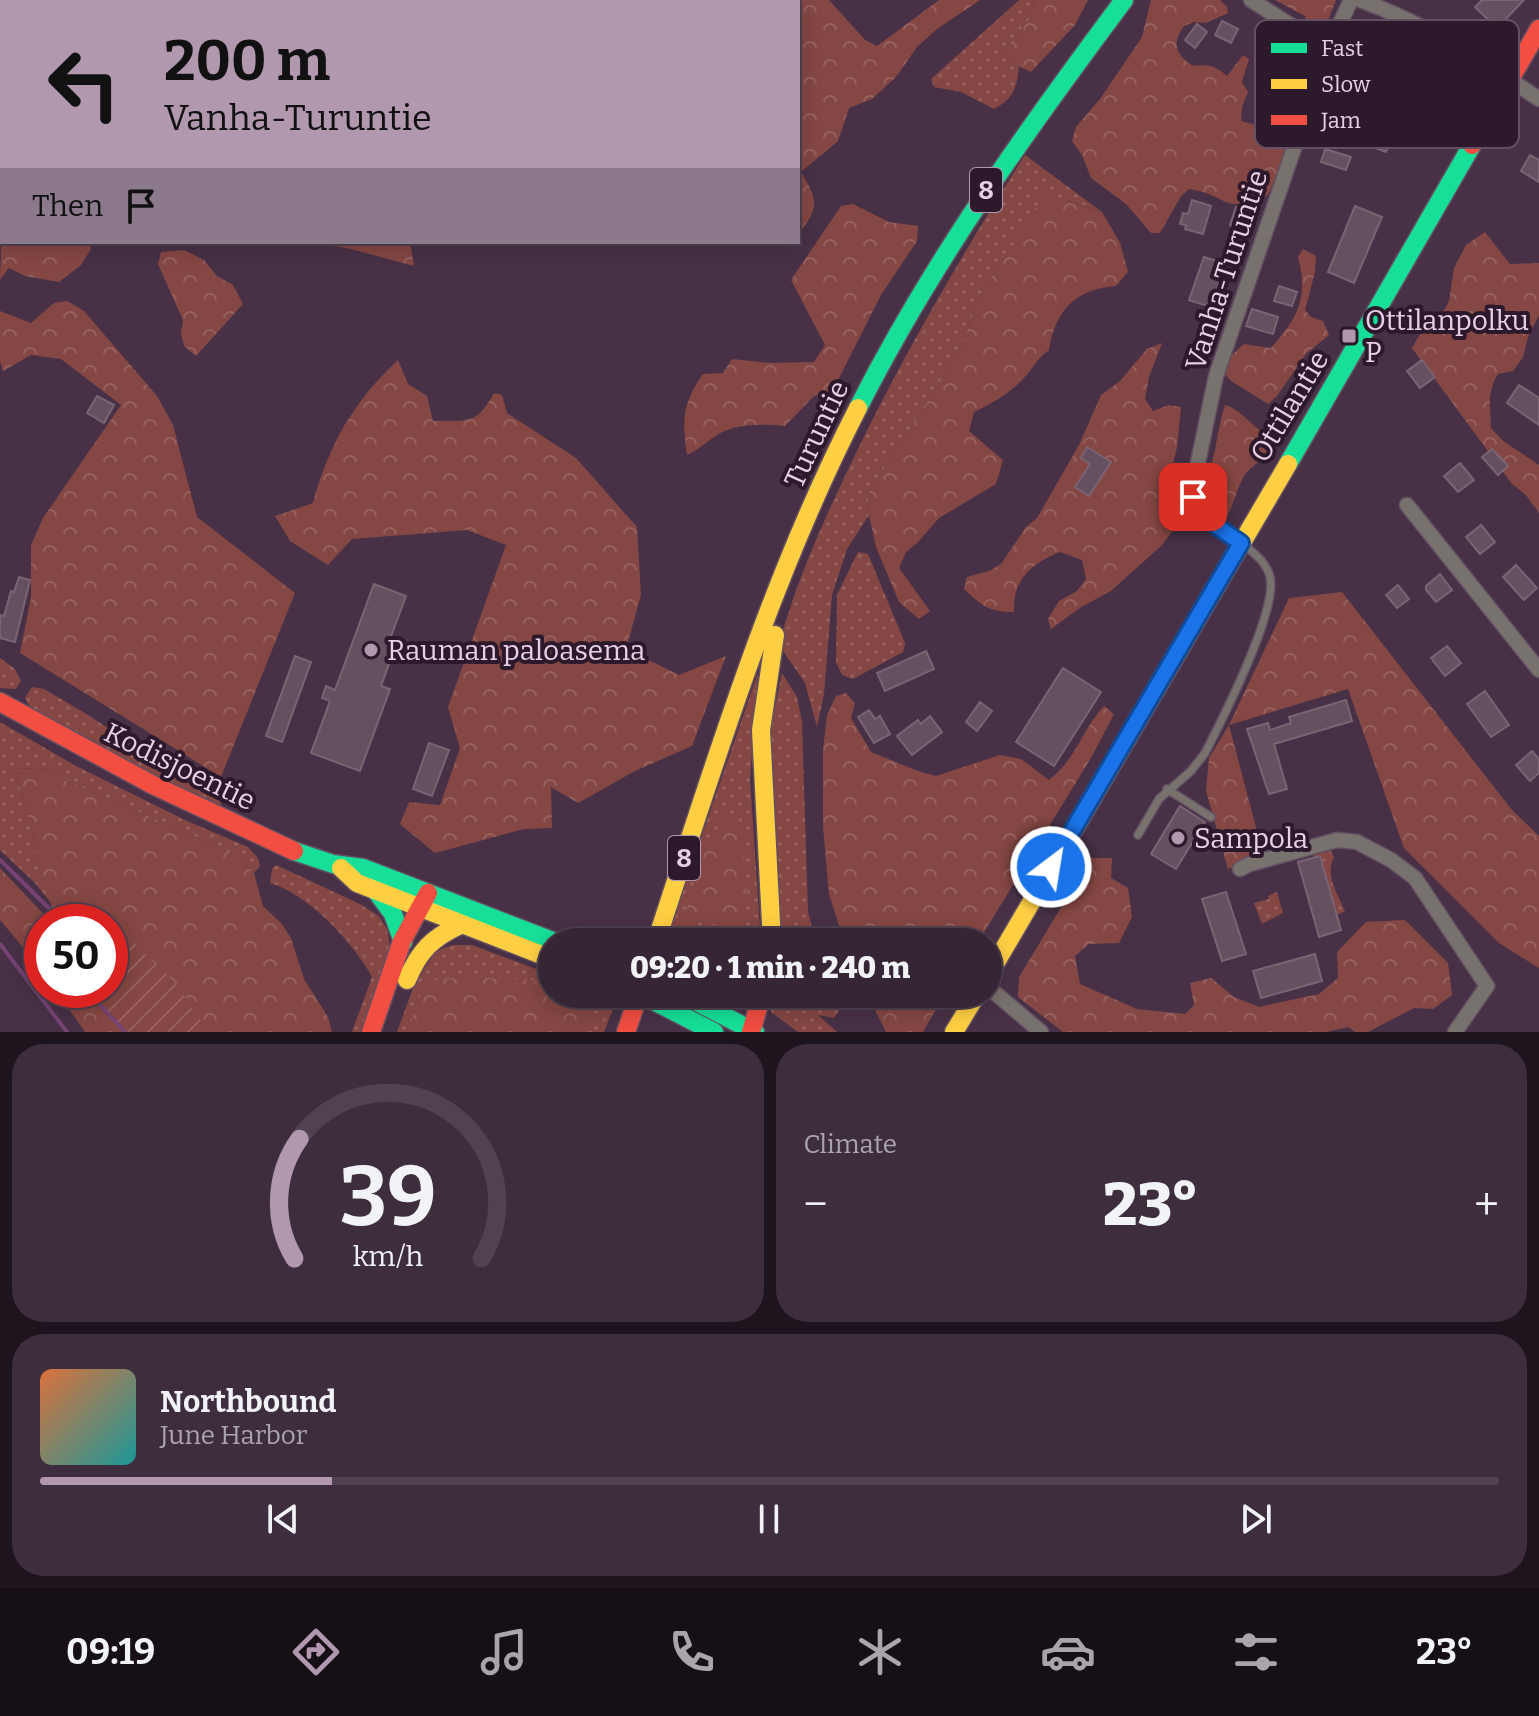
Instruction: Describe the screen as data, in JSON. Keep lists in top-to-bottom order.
{
  "streets": {
    "main road": [
      "8",
      "Ottilantie",
      "Turuntie",
      "Kodisjoentie"
    ],
    "street": ["Vanha-Turuntie"]
  },
  "crossings": [
    ["Vanha-Turuntie", "Ottilantie"]
  ],
  "places": {
    "transit": ["Ottilanpolku P"],
    "other": ["Rauman paloasema", "Sampola"]
  },
  "legend": ["Fast", "Slow", "Jam"],
  "page": {
    "turn": ["200 m", "Vanha-Turuntie"],
    "then": "Then",
    "limit": "50",
    "trip": "09:20 · 1 min · 240 m",
    "tile": "Climate",
    "heat": ["−", "23°", "+"],
    "song": ["Northbound", "June Harbor"],
    "tabs": ["09:19", "23°"],
    "gauge": ["39", "km/h"]
  }
}
